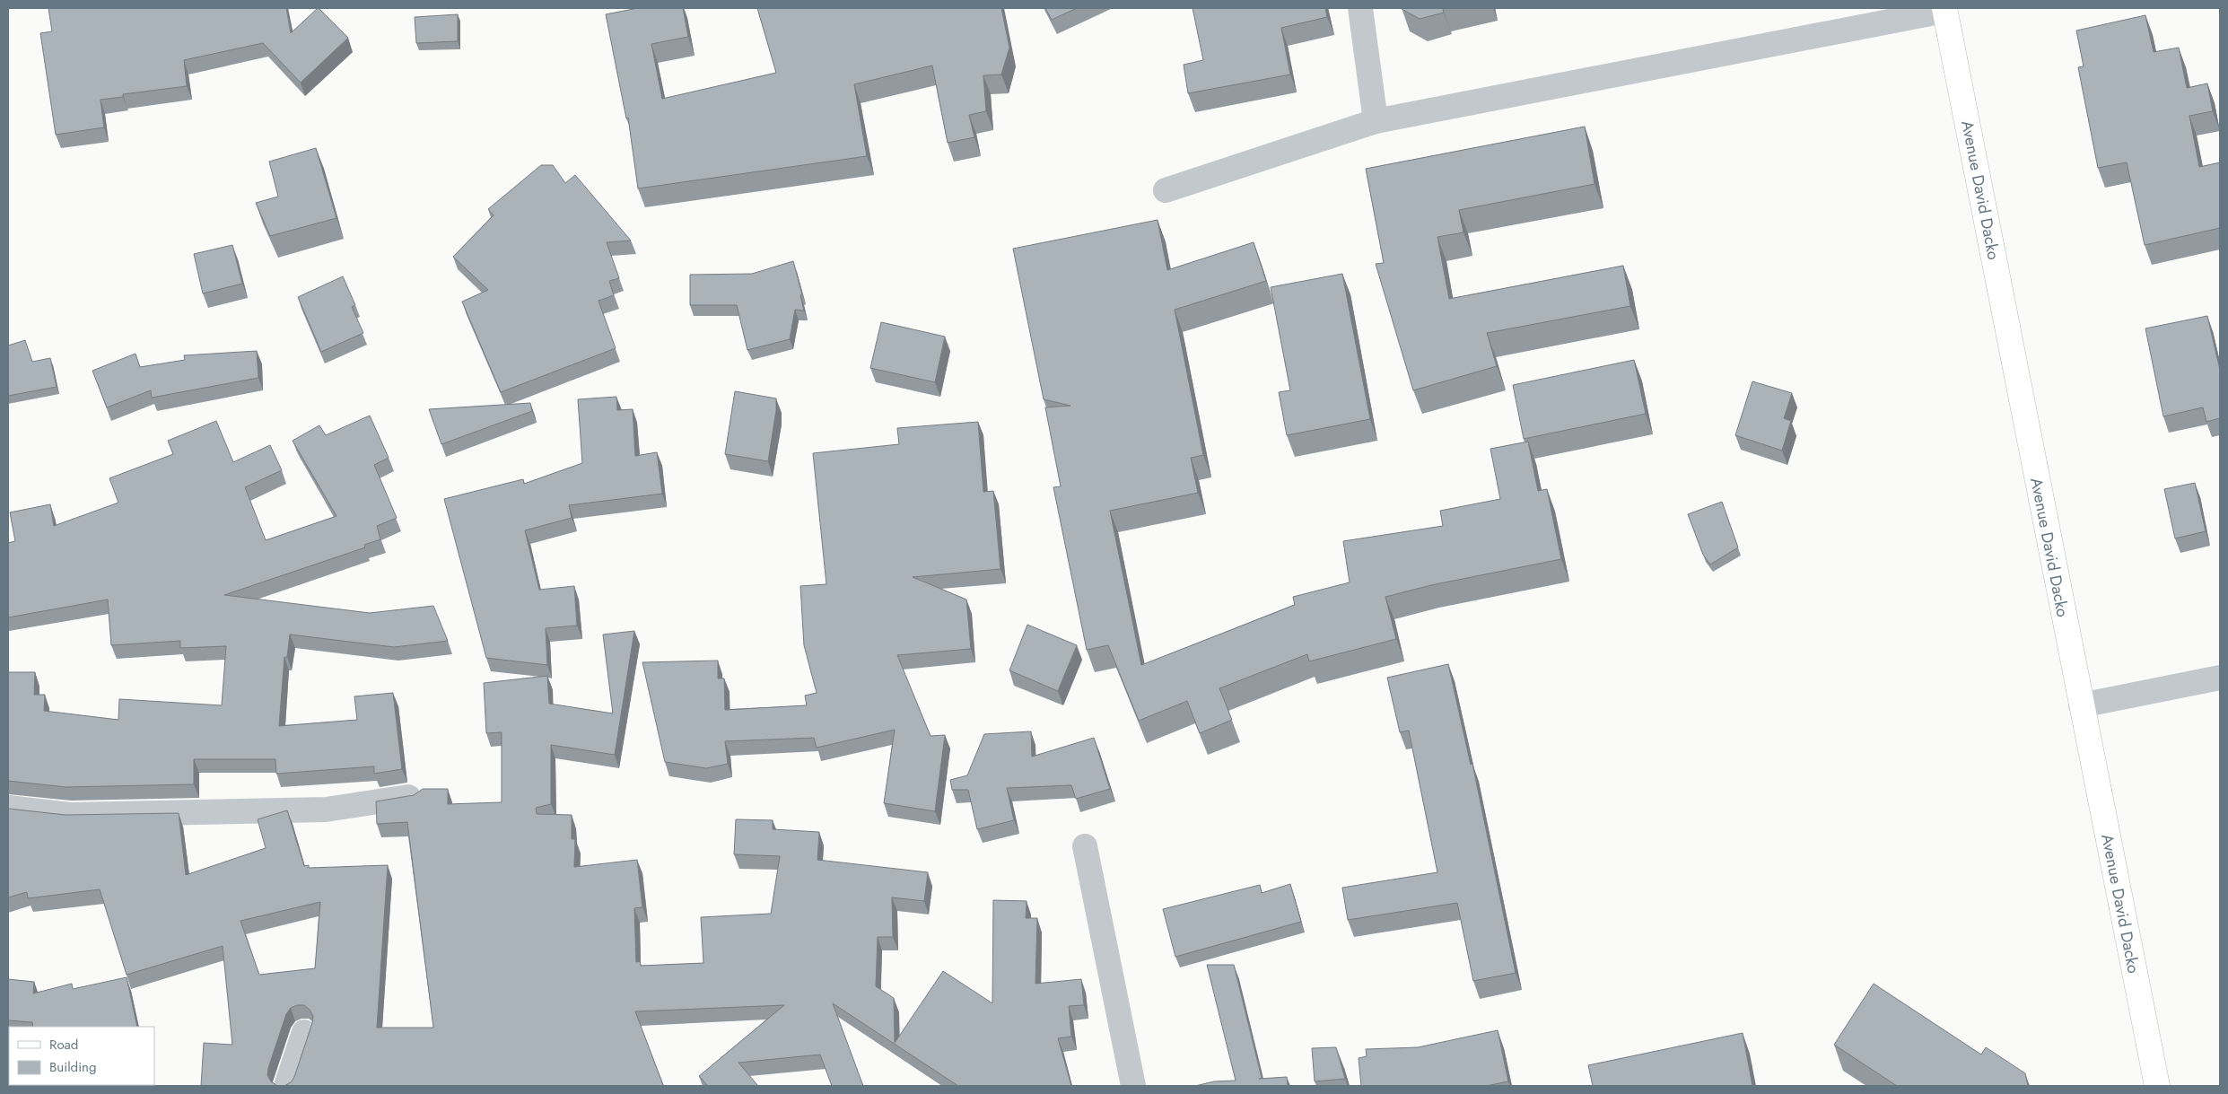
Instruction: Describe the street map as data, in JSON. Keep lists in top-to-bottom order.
{
  "streets": {
    "main road": ["Avenue David Dacko"]
  },
  "legend": ["Road", "Building"]
}
